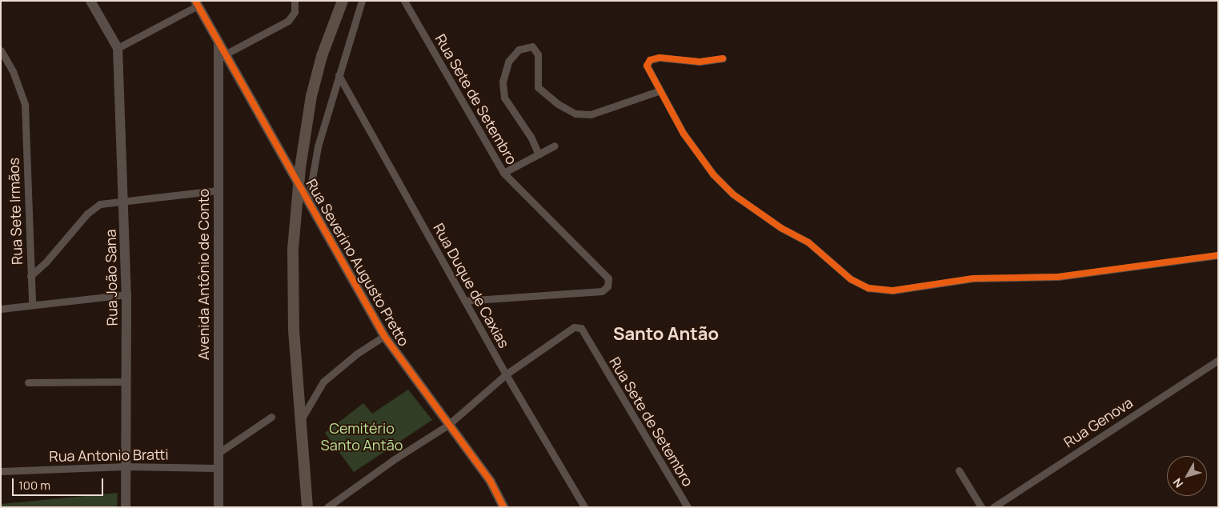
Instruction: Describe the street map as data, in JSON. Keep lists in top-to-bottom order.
{
  "streets": {
    "street": [
      "Rua Sete de Setembro",
      "Rua Sete Irmãos",
      "Rua Severino Augusto Pretto",
      "Avenida Antônio de Conto",
      "Rua João Sana",
      "Rua Duque de Caxias",
      "Rua Genova",
      "Rua Antonio Bratti"
    ]
  },
  "crossings": [
    ["Rua Sete de Setembro", "Rua Duque de Caxias"],
    ["Rua Severino Augusto Pretto", "Avenida Antônio de Conto"],
    ["Avenida Antônio de Conto", "Rua Antonio Bratti"],
    ["Rua João Sana", "Rua Antonio Bratti"]
  ],
  "districts": ["Santo Antão"],
  "parks": ["Cemitério Santo Antão"],
  "scale_bar": "100 m",
  "north": "bottom left"
}
